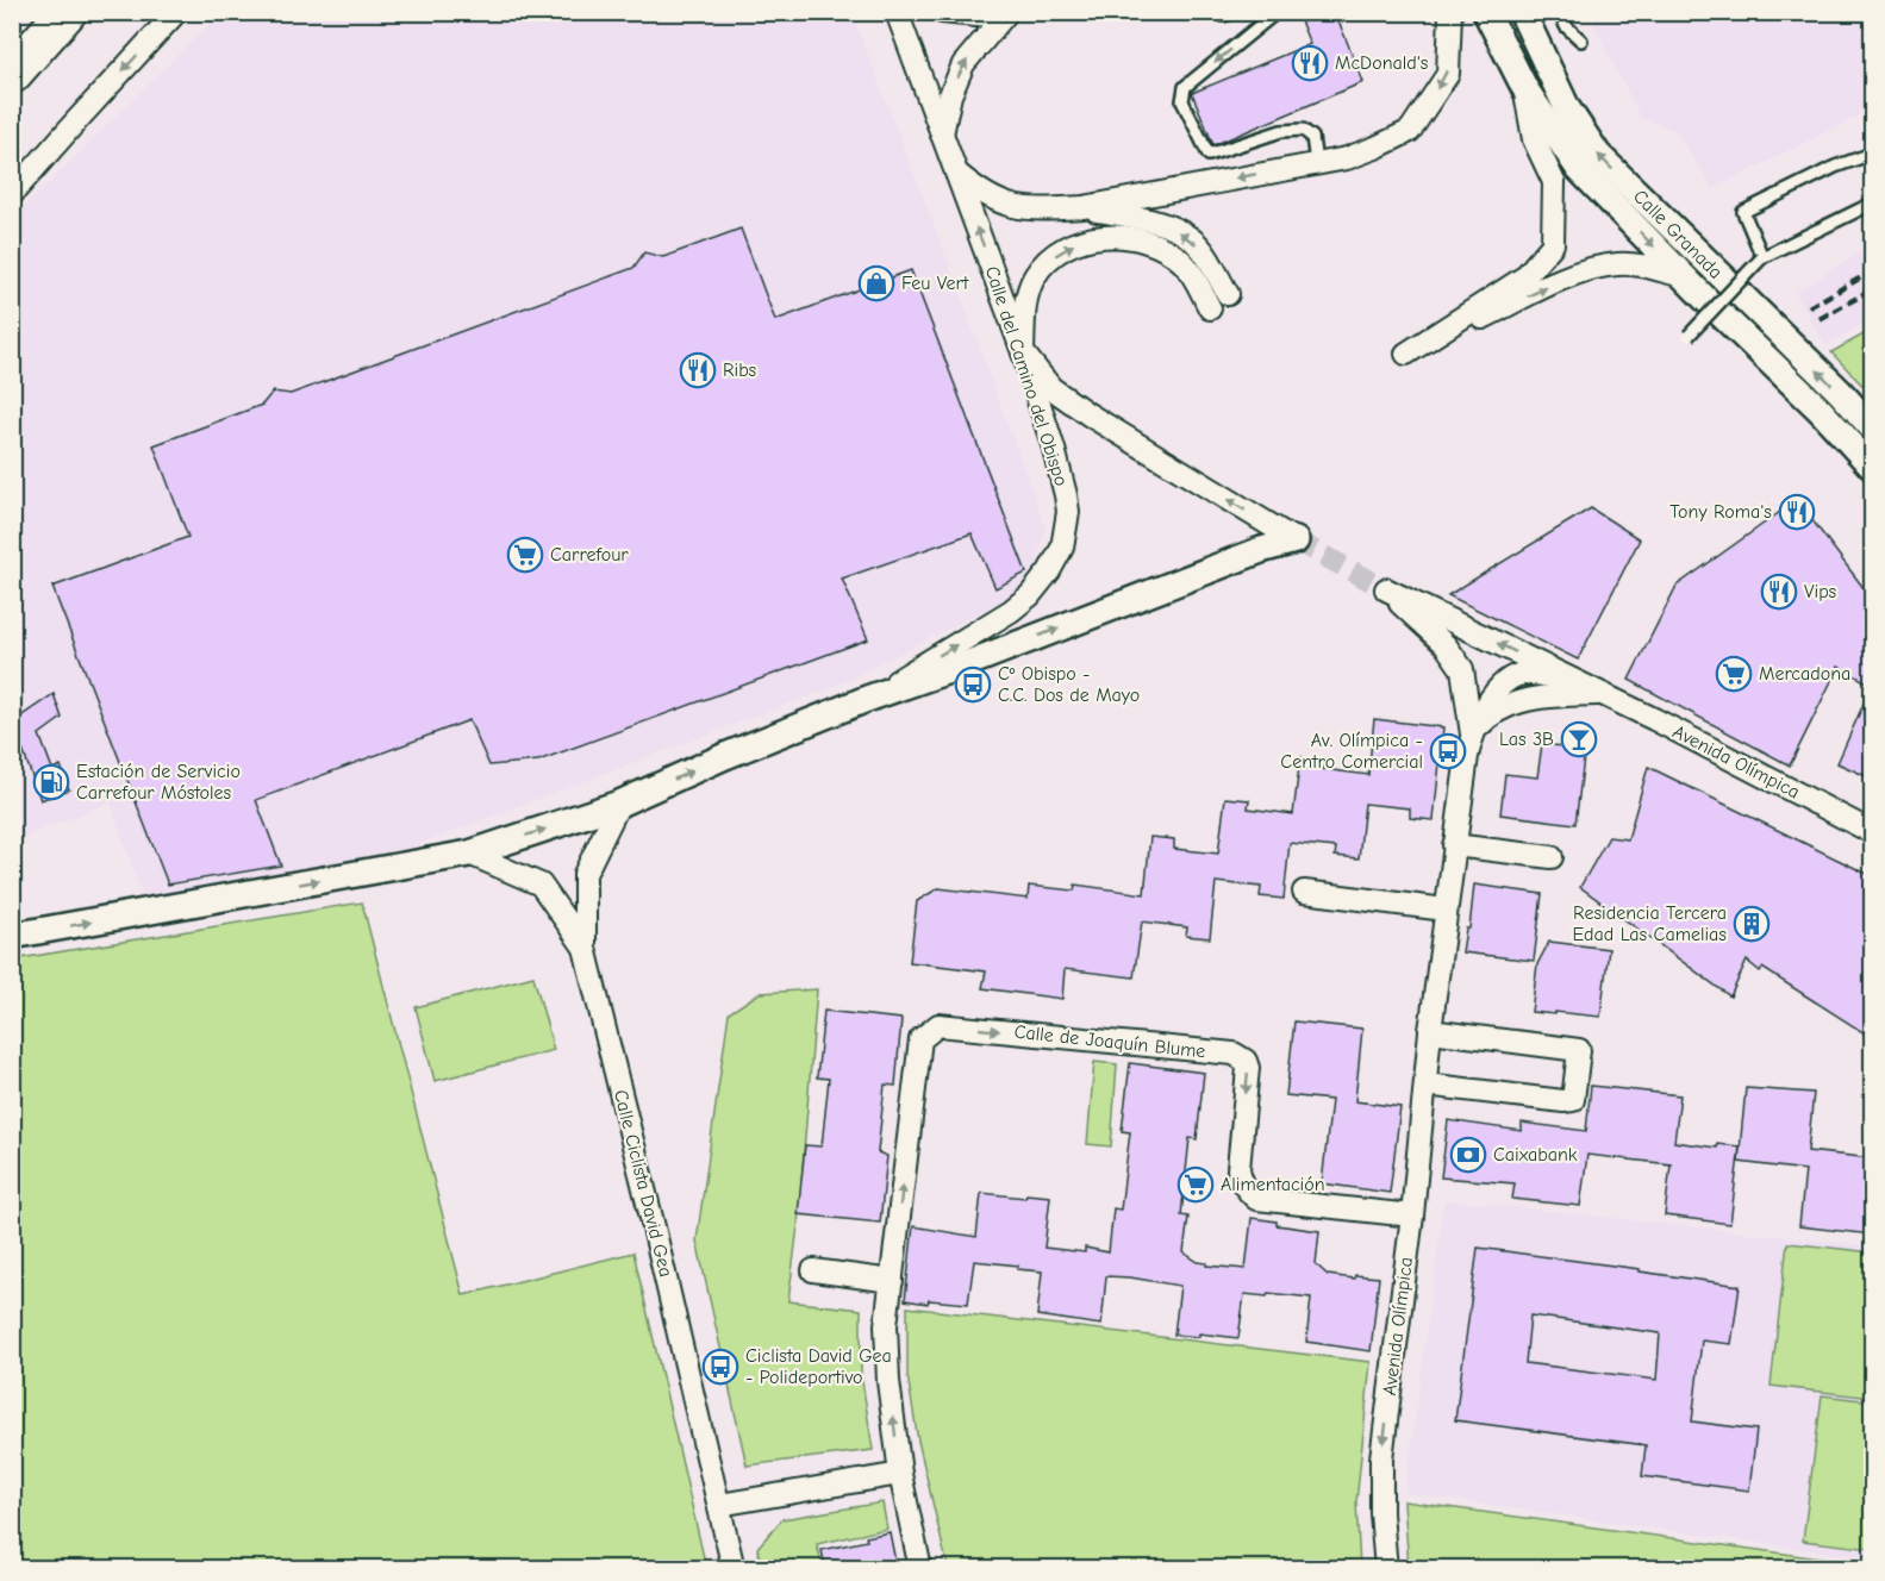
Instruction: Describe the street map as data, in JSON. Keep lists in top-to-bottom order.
{
  "streets": {
    "street": [
      "Calle Granada",
      "Calle del Camino del Obispo",
      "Avenida Olímpica",
      "Calle de Joaquín Blume",
      "Calle Ciclista David Gea"
    ]
  },
  "crossings": [
    ["Avenida Olímpica", "Calle de Joaquín Blume"]
  ],
  "one_way": ["Calle del Camino del Obispo"],
  "places": {
    "restaurant": [
      "McDonald's",
      "Ribs",
      "Tony Roma's",
      "Vips"
    ],
    "shop": ["Feu Vert"],
    "supermarket": ["Carrefour", "Mercadona", "Alimentación"],
    "bus stop": ["Cº Obispo - C.C. Dos de Mayo", "Av. Olímpica - Centro Comercial", "Ciclista David Gea - Polideportivo"],
    "bar": ["Las 3B"],
    "fuel station": ["Estación de Servicio Carrefour Móstoles"],
    "building": ["Residencia Tercera Edad Las Camelias"],
    "bank": ["Caixabank"]
  }
}
